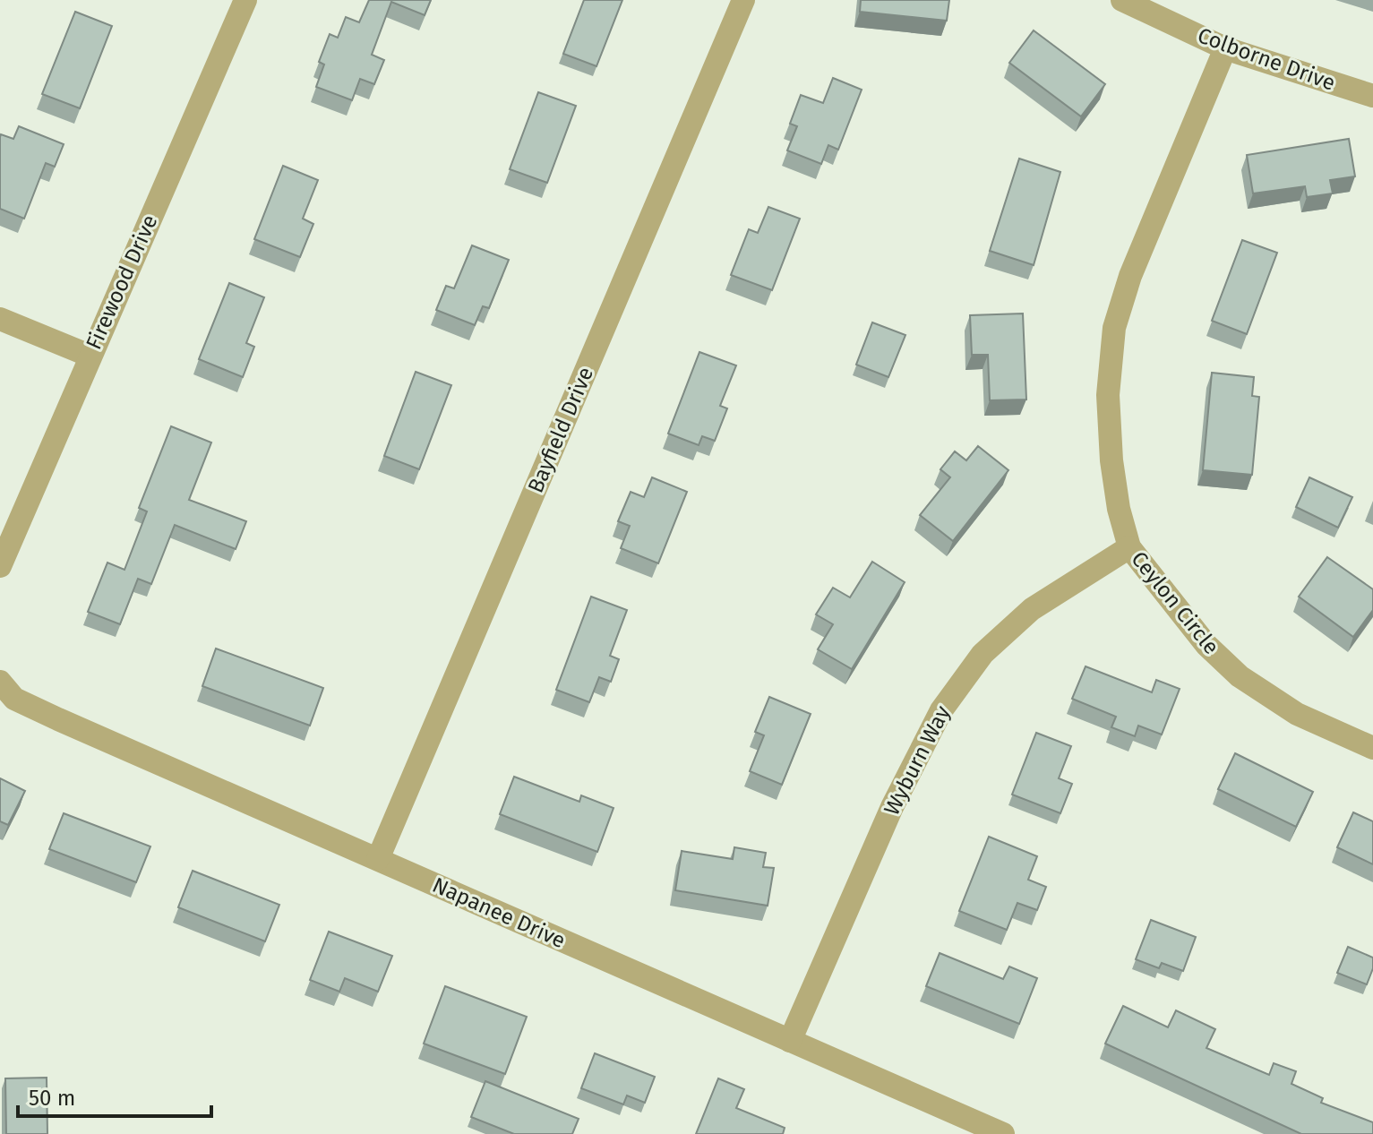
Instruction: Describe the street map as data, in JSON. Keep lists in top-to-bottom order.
{
  "streets": {
    "street": [
      "Colborne Drive",
      "Firewood Drive",
      "Bayfield Drive",
      "Ceylon Circle",
      "Wyburn Way",
      "Napanee Drive"
    ]
  },
  "crossings": [
    ["Colborne Drive", "Ceylon Circle"],
    ["Bayfield Drive", "Napanee Drive"],
    ["Ceylon Circle", "Wyburn Way"],
    ["Wyburn Way", "Napanee Drive"]
  ],
  "scale_bar": "50 m"
}
